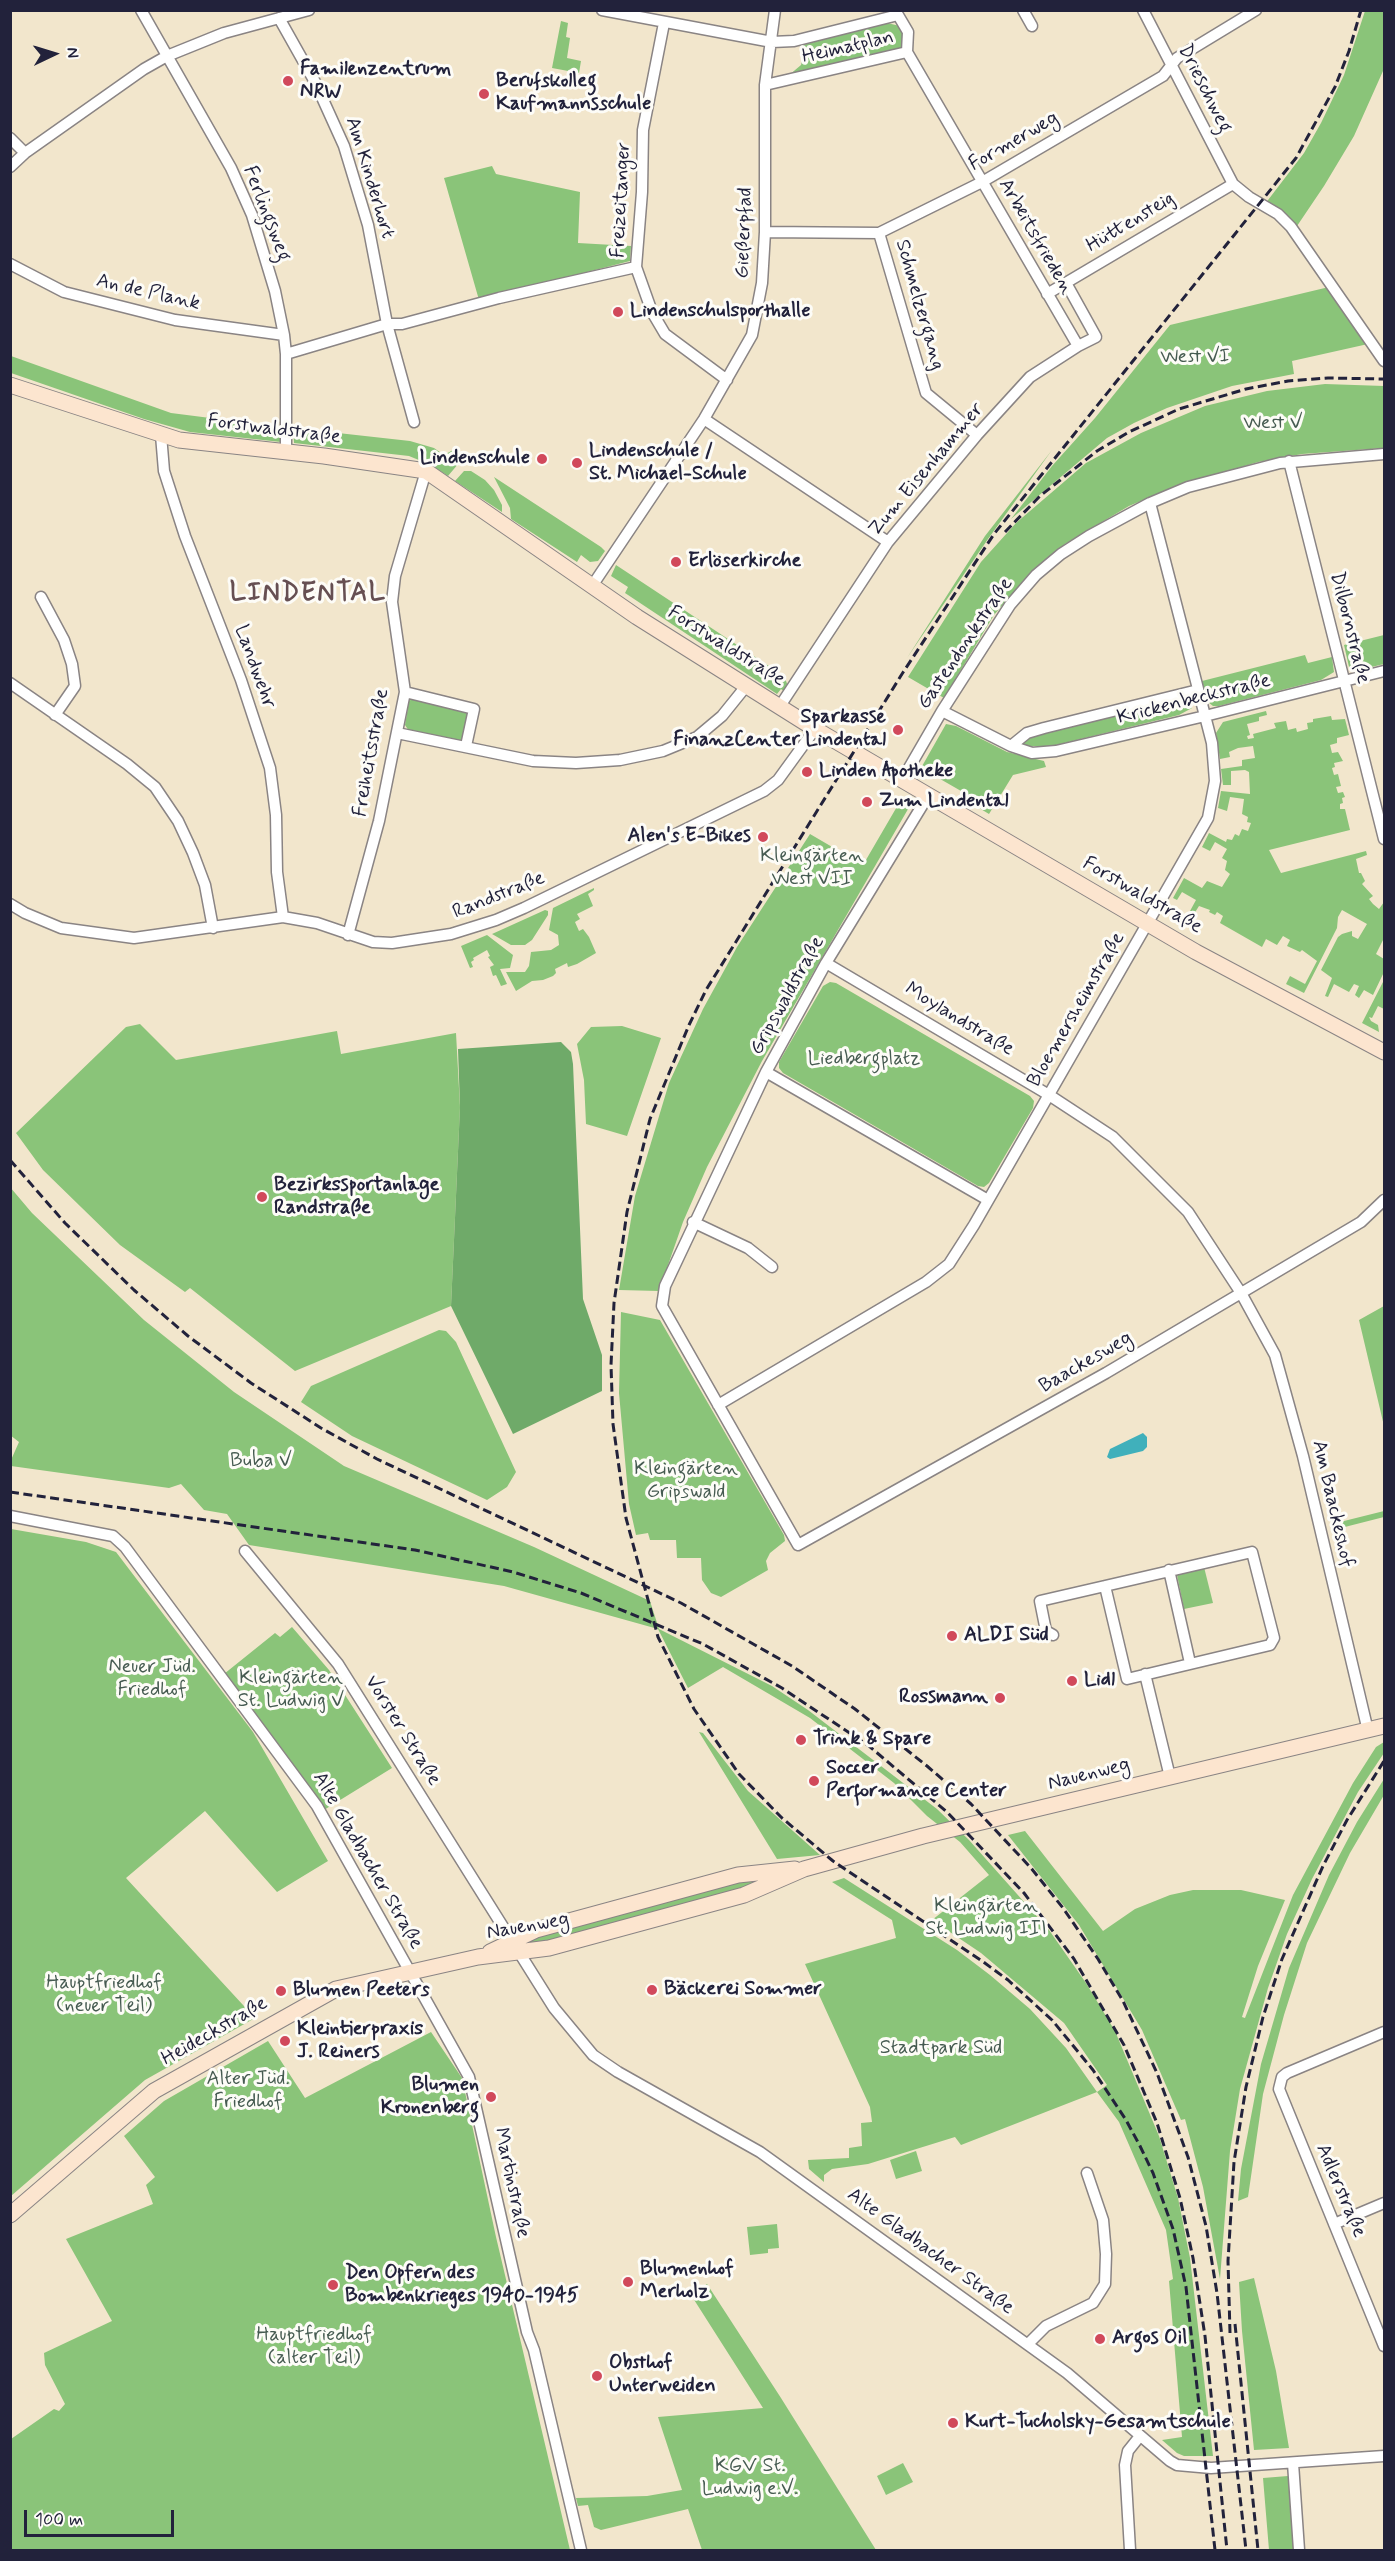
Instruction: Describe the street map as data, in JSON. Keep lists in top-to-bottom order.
{
  "streets": {
    "street": [
      "Heimatplan",
      "Drieschweg",
      "Formerweg",
      "Am Kinderhort",
      "Freizeitanger",
      "Ferlingsweg",
      "Hüttensteig",
      "Gießerpfad",
      "Arbeitsfrieden",
      "An de Plank",
      "Schmelzergang",
      "Forstwaldstraße",
      "Zum Eisenhammer",
      "Dilbornstraße",
      "Gastendonkstraße",
      "Landwehr",
      "Krickenbeckstraße",
      "Freiheitsstraße",
      "Randstraße",
      "Gripswaldstraße",
      "Bloemersheimstraße",
      "Moylandstraße",
      "Baackesweg",
      "Am Baackeshof",
      "Vorster Straße",
      "Nauenweg",
      "Alte Gladbacher Straße",
      "Heideckstraße",
      "Martinstraße",
      "Adlerstraße"
    ]
  },
  "crossings": [
    ["Heimatplan", "Gießerpfad"],
    ["Heimatplan", "Arbeitsfrieden"],
    ["Drieschweg", "Formerweg"],
    ["Drieschweg", "Hüttensteig"],
    ["Formerweg", "Gießerpfad"],
    ["Formerweg", "Arbeitsfrieden"],
    ["Formerweg", "Schmelzergang"],
    ["Freizeitanger", "Gießerpfad"],
    ["Ferlingsweg", "An de Plank"],
    ["Ferlingsweg", "Forstwaldstraße"],
    ["Hüttensteig", "Arbeitsfrieden"],
    ["Hüttensteig", "Zum Eisenhammer"],
    ["Gießerpfad", "Forstwaldstraße"],
    ["Arbeitsfrieden", "Zum Eisenhammer"],
    ["Schmelzergang", "Zum Eisenhammer"],
    ["Forstwaldstraße", "Zum Eisenhammer"],
    ["Forstwaldstraße", "Gastendonkstraße"],
    ["Forstwaldstraße", "Landwehr"],
    ["Forstwaldstraße", "Freiheitsstraße"],
    ["Forstwaldstraße", "Randstraße"],
    ["Forstwaldstraße", "Gripswaldstraße"],
    ["Forstwaldstraße", "Bloemersheimstraße"],
    ["Dilbornstraße", "Gastendonkstraße"],
    ["Dilbornstraße", "Krickenbeckstraße"],
    ["Gastendonkstraße", "Krickenbeckstraße"],
    ["Gastendonkstraße", "Bloemersheimstraße"],
    ["Landwehr", "Randstraße"],
    ["Krickenbeckstraße", "Bloemersheimstraße"],
    ["Freiheitsstraße", "Randstraße"],
    ["Gripswaldstraße", "Bloemersheimstraße"],
    ["Gripswaldstraße", "Moylandstraße"],
    ["Gripswaldstraße", "Baackesweg"],
    ["Bloemersheimstraße", "Moylandstraße"],
    ["Moylandstraße", "Baackesweg"],
    ["Moylandstraße", "Am Baackeshof"],
    ["Baackesweg", "Am Baackeshof"],
    ["Am Baackeshof", "Nauenweg"],
    ["Vorster Straße", "Nauenweg"],
    ["Vorster Straße", "Alte Gladbacher Straße"],
    ["Nauenweg", "Alte Gladbacher Straße"],
    ["Nauenweg", "Heideckstraße"],
    ["Alte Gladbacher Straße", "Heideckstraße"],
    ["Alte Gladbacher Straße", "Martinstraße"],
    ["Heideckstraße", "Martinstraße"]
  ],
  "districts": ["LINDENTAL"],
  "parks": [
    "West VI",
    "West V",
    "Kleingärten West VII",
    "Liedbergplatz",
    "Buba V",
    "Kleingärten Gripswald",
    "Neuer Jüd. Friedhof",
    "Kleingärten St. Ludwig V",
    "Kleingärten St. Ludwig III",
    "Hauptfriedhof (neuer Teil)",
    "Stadtpark Süd",
    "Alter Jüd. Friedhof",
    "Hauptfriedhof (alter Teil)",
    "KGV St. Ludwig e.V."
  ],
  "places": [
    "Familenzentrum NRW",
    "Berufskolleg Kaufmannsschule",
    "Lindenschulsporthalle",
    "Lindenschule",
    "Lindenschule / St. Michael-Schule",
    "Erlöserkirche",
    "Sparkasse FinanzCenter Lindental",
    "Linden Apotheke",
    "Zum Lindental",
    "Alen's E-Bikes",
    "Bezirkssportanlage Randstraße",
    "ALDI Süd",
    "Lidl",
    "Rossmann",
    "Trink & Spare",
    "Soccer Performance Center",
    "Bäckerei Sommer",
    "Blumen Peeters",
    "Kleintierpraxis J. Reiners",
    "Blumen Kronenberg",
    "Blumenhof Merholz",
    "Den Opfern des Bombenkrieges 1940-1945",
    "Argos Oil",
    "Obsthof Unterweiden",
    "Kurt-Tucholsky-Gesamtschule"
  ],
  "scale_bar": "100 m",
  "north": "right"
}
